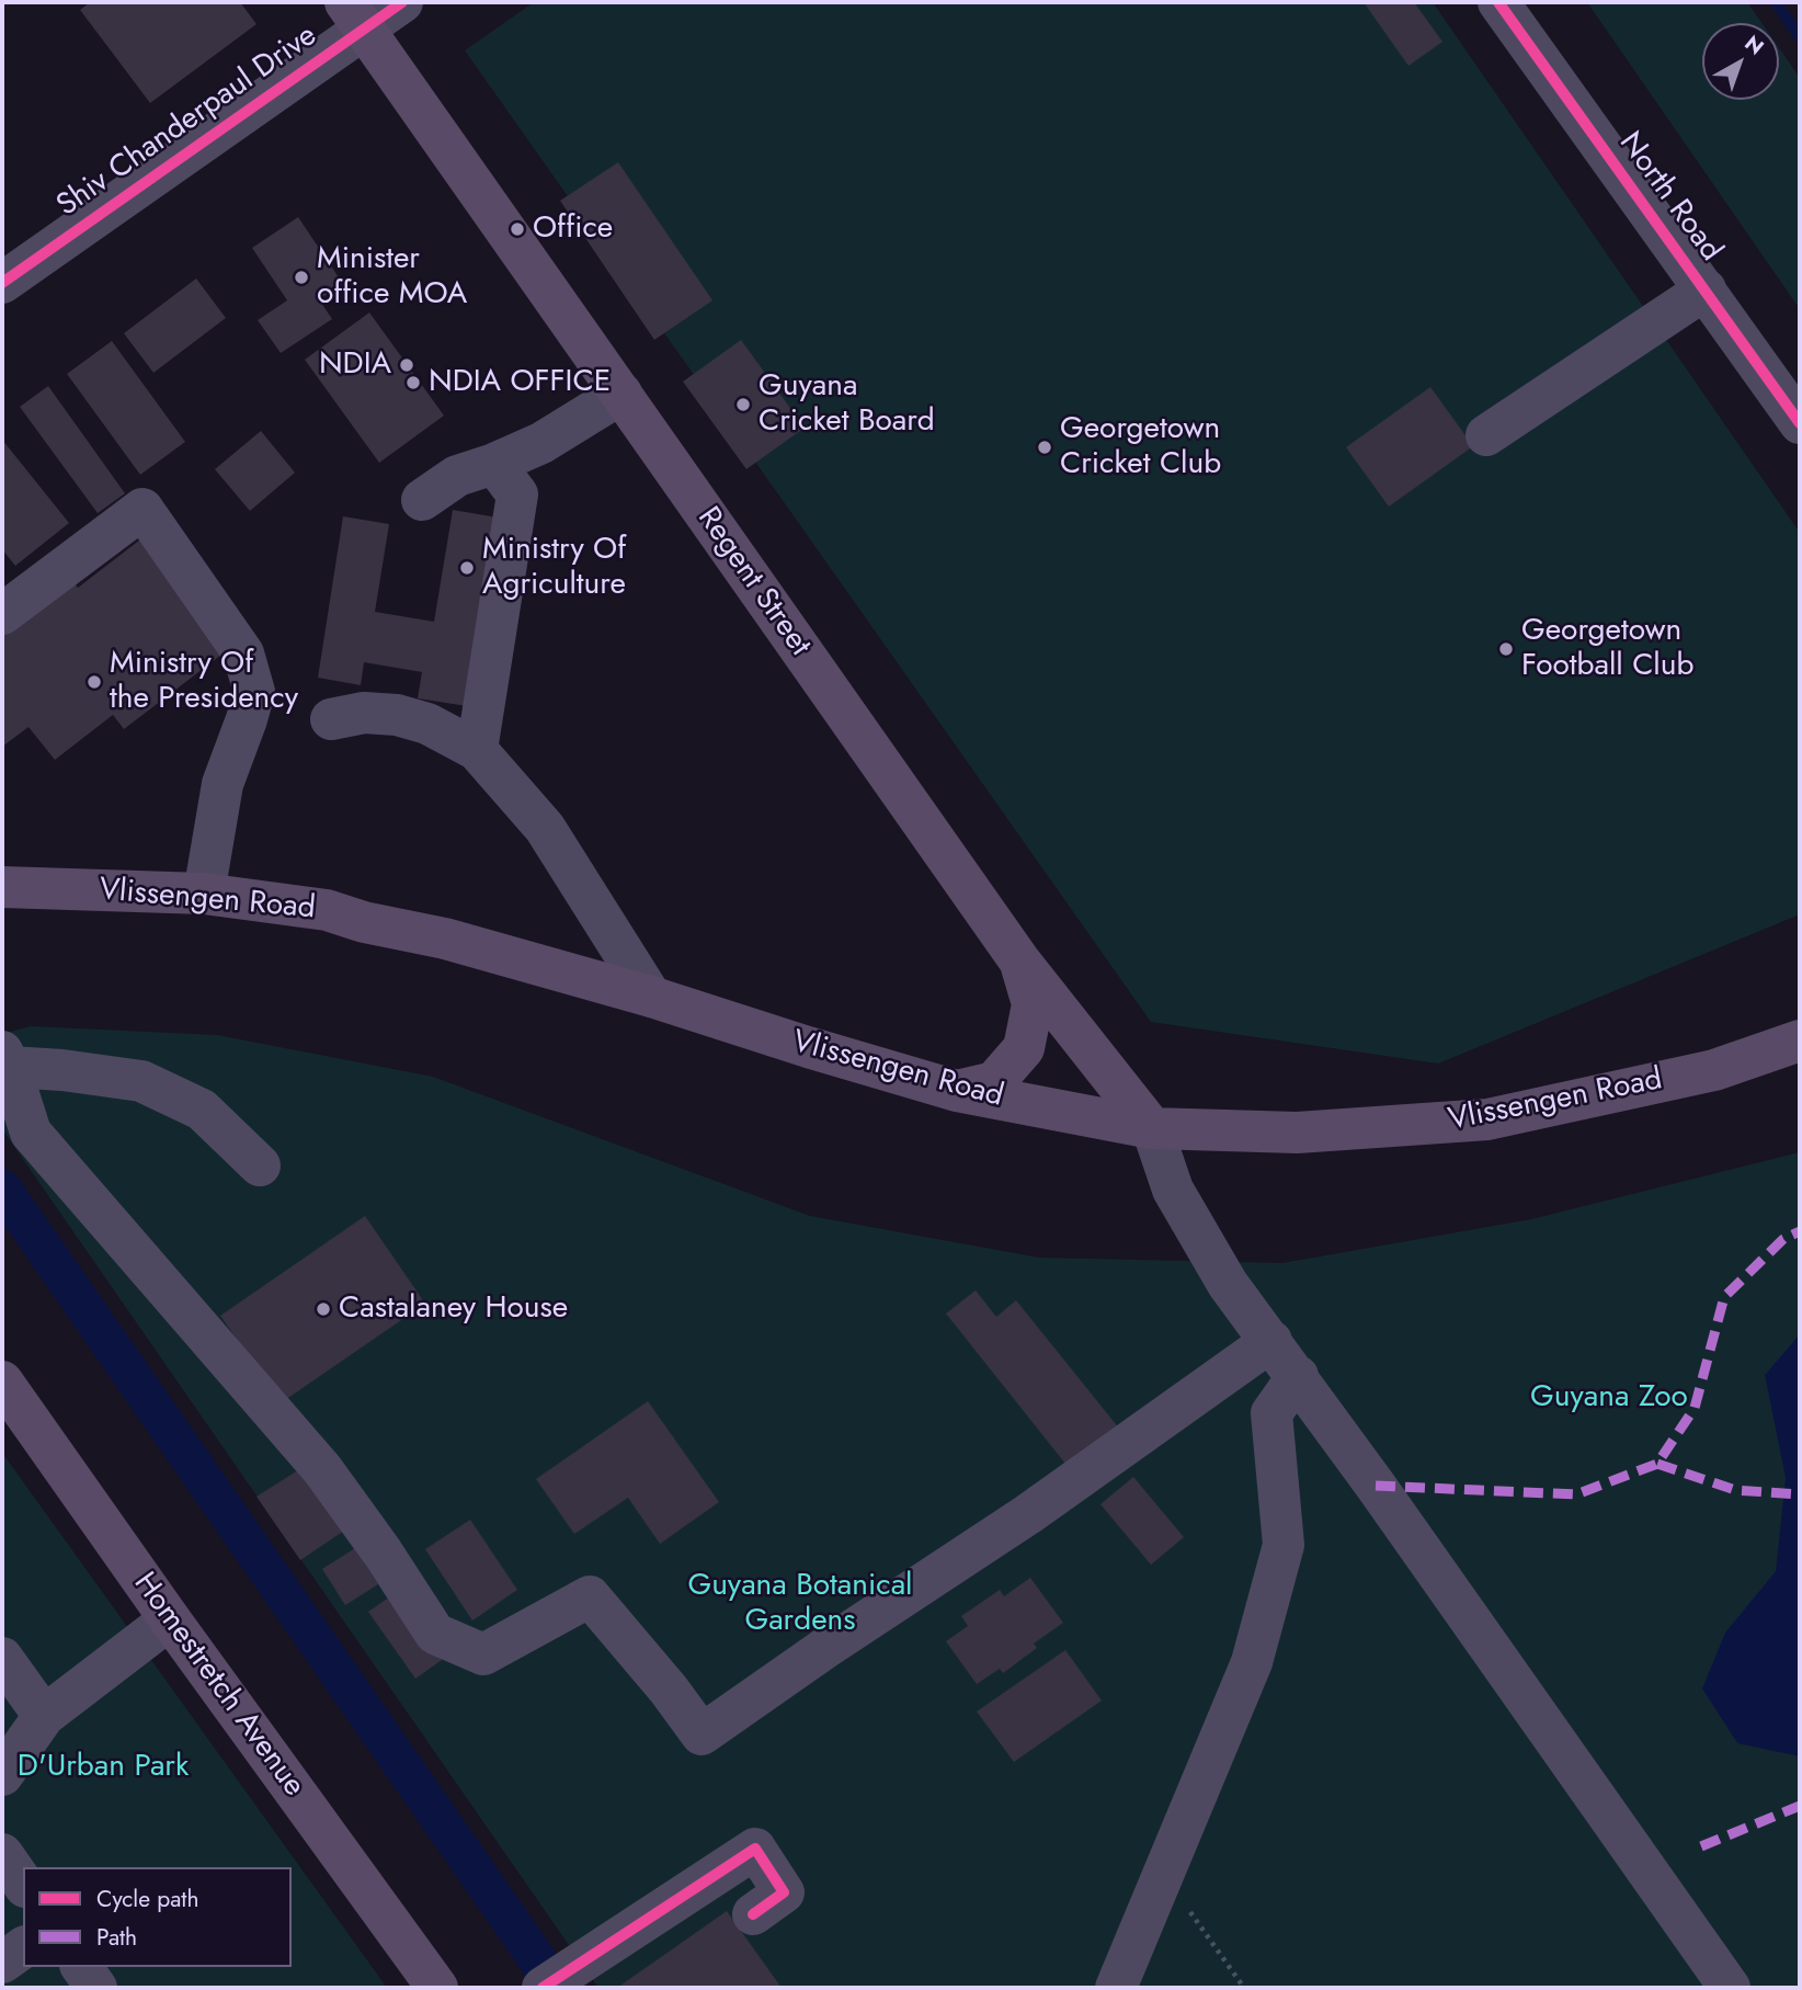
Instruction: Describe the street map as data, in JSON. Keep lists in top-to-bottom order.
{
  "streets": {
    "main road": ["Regent Street", "Vlissengen Road", "Homestretch Avenue"],
    "street": ["Shiv Chanderpaul Drive", "North Road"]
  },
  "crossings": [
    ["Shiv Chanderpaul Drive", "Regent Street"],
    ["Regent Street", "Vlissengen Road"]
  ],
  "parks": ["Guyana Zoo", "Guyana Botanical Gardens", "D'Urban Park"],
  "places": [
    "Office",
    "Minister office MOA",
    "NDIA",
    "NDIA OFFICE",
    "Guyana Cricket Board",
    "Georgetown Cricket Club",
    "Ministry Of Agriculture",
    "Georgetown Football Club",
    "Ministry Of the Presidency",
    "Castalaney House"
  ],
  "legend": ["Cycle path", "Path"],
  "north": "top right"
}
